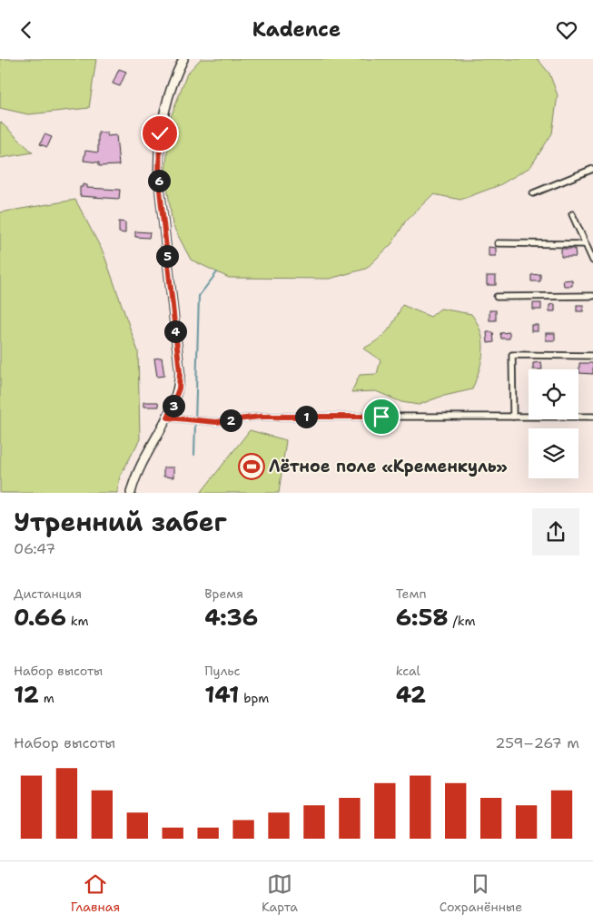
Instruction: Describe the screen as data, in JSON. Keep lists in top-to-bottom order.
{
  "places": {
    "sports": ["Лётное поле «Кременкуль»"]
  },
  "page": {
    "header": "Kadence",
    "pins": [
      "6",
      "5",
      "4",
      "3",
      "1",
      "2"
    ],
    "heading": ["Утренний забег", "06:47"],
    "stats": [
      ["Дистанция", "0.66 km"],
      ["Время", "4:36"],
      ["Темп", "6:58 /km"],
      ["Набор высоты", "12 m"],
      ["Пульс", "141 bpm"],
      ["kcal", "42"]
    ],
    "chart": ["Набор высоты", "259–267 m"],
    "tabs": ["Главная", "Карта", "Сохранённые"]
  }
}
